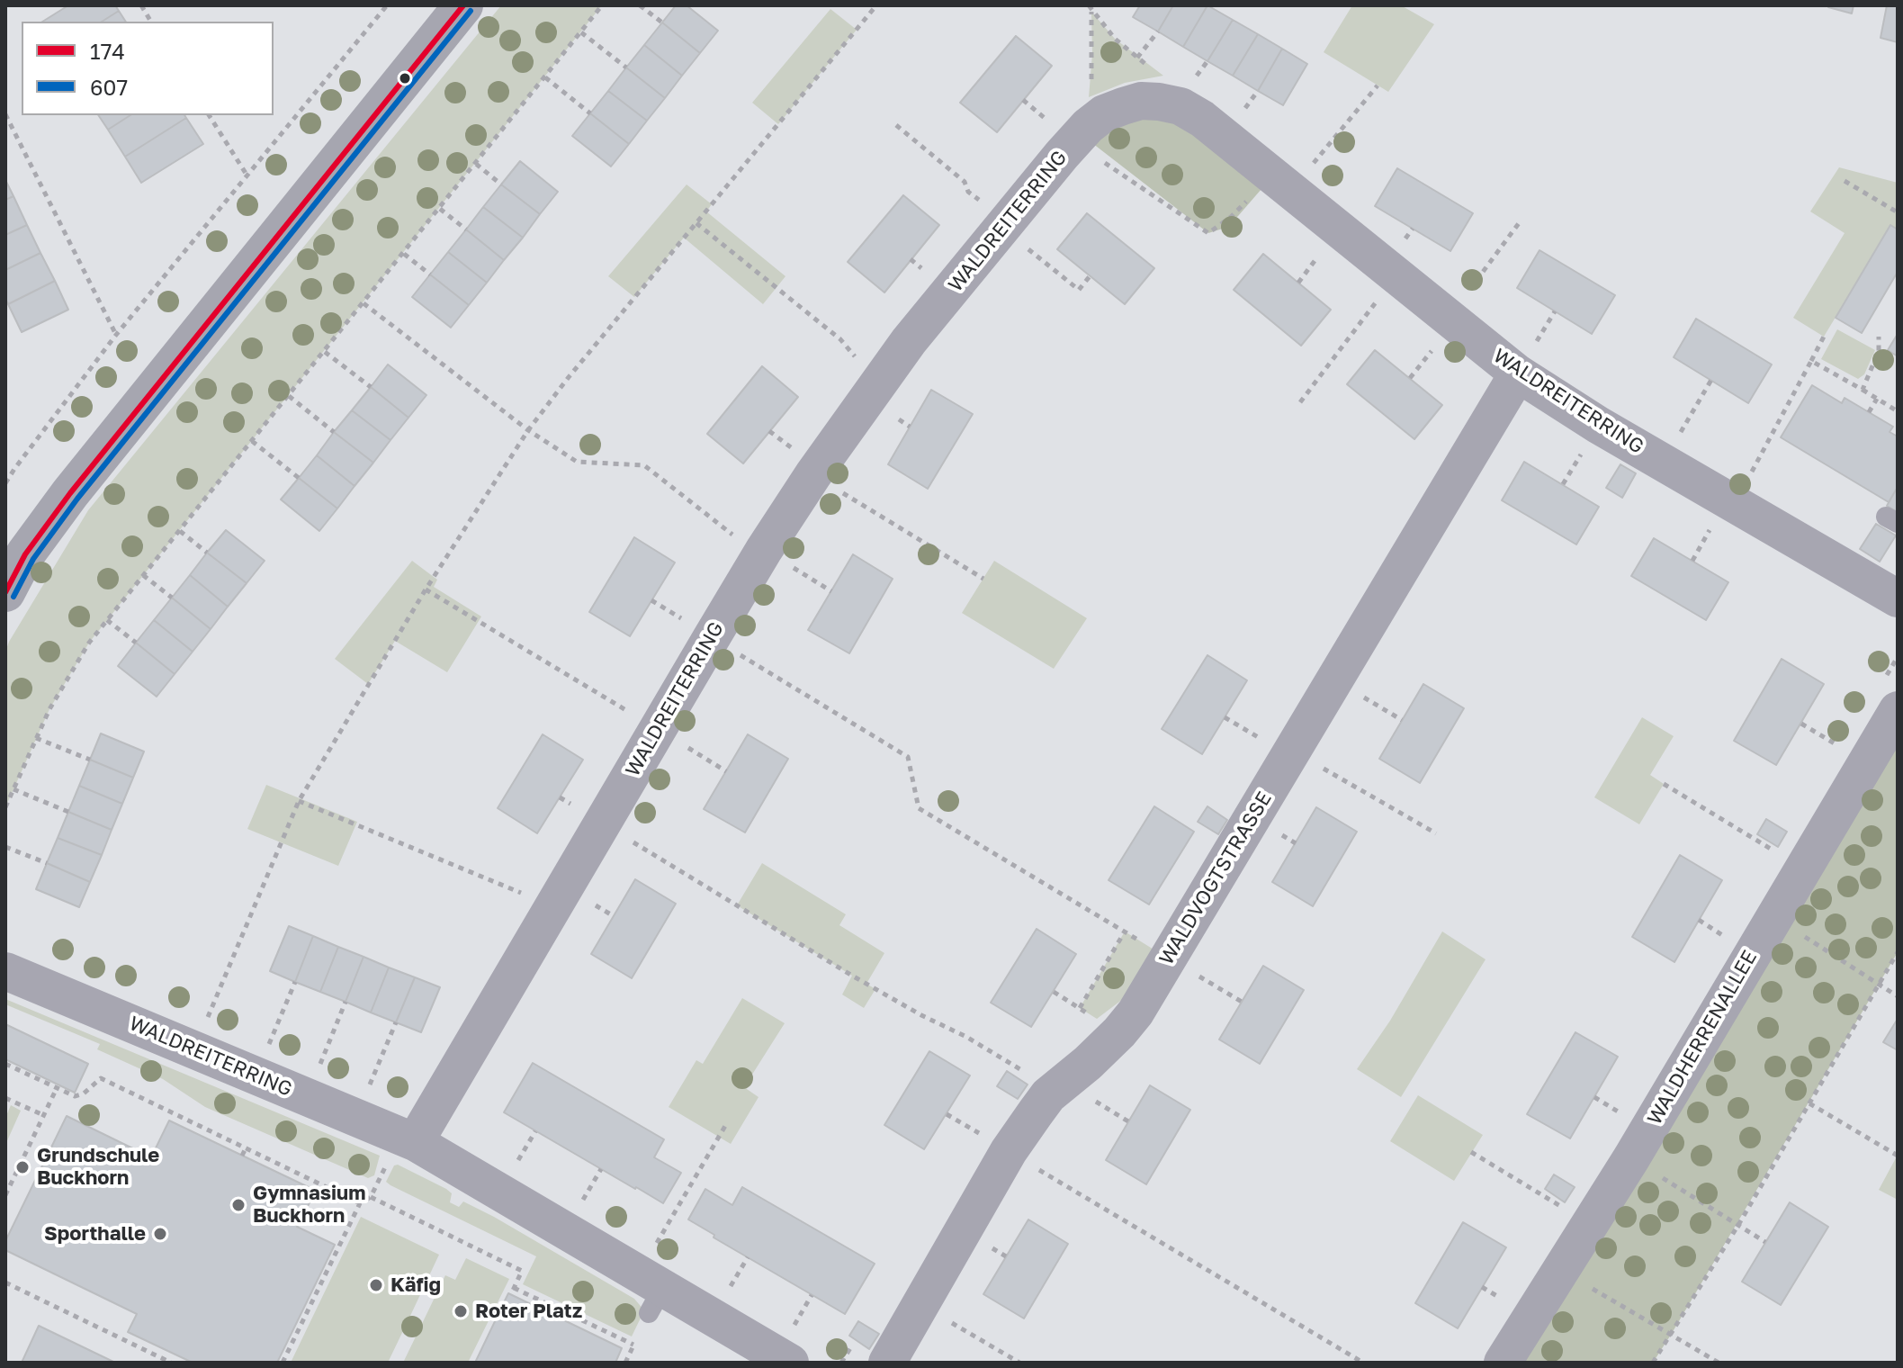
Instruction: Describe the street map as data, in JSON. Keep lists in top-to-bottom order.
{
  "streets": {
    "street": ["WALDREITERRING", "WALDVOGTSTRASSE", "WALDHERRENALLEE"]
  },
  "crossings": [
    ["WALDREITERRING", "WALDVOGTSTRASSE"]
  ],
  "places": [
    "Grundschule Buckhorn",
    "Gymnasium Buckhorn",
    "Sporthalle",
    "Käfig",
    "Roter Platz"
  ],
  "lines": ["transit line 174", "transit line 607"],
  "legend": ["174", "607"]
}
